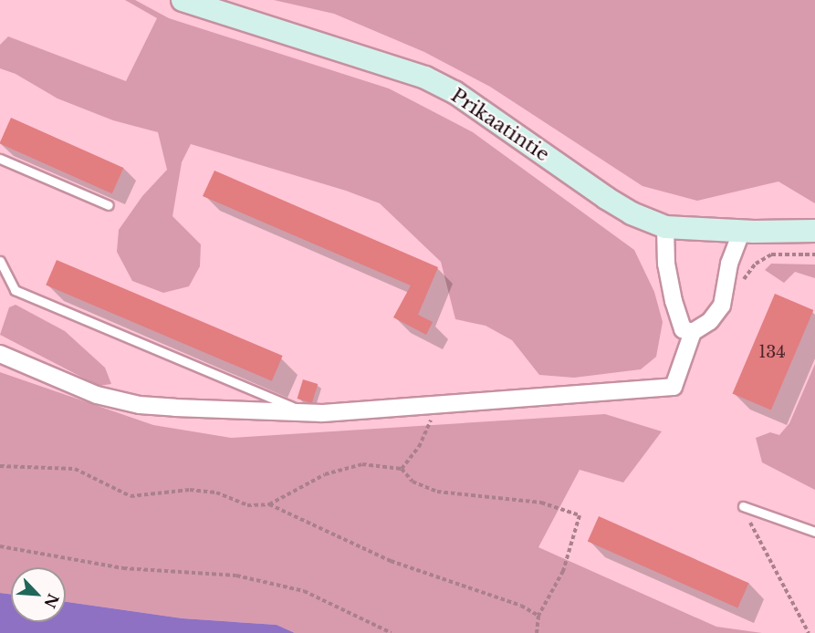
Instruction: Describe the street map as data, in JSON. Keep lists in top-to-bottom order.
{
  "streets": {
    "street": ["Prikaatintie"]
  },
  "house_numbers": ["134"],
  "north": "bottom right"
}
